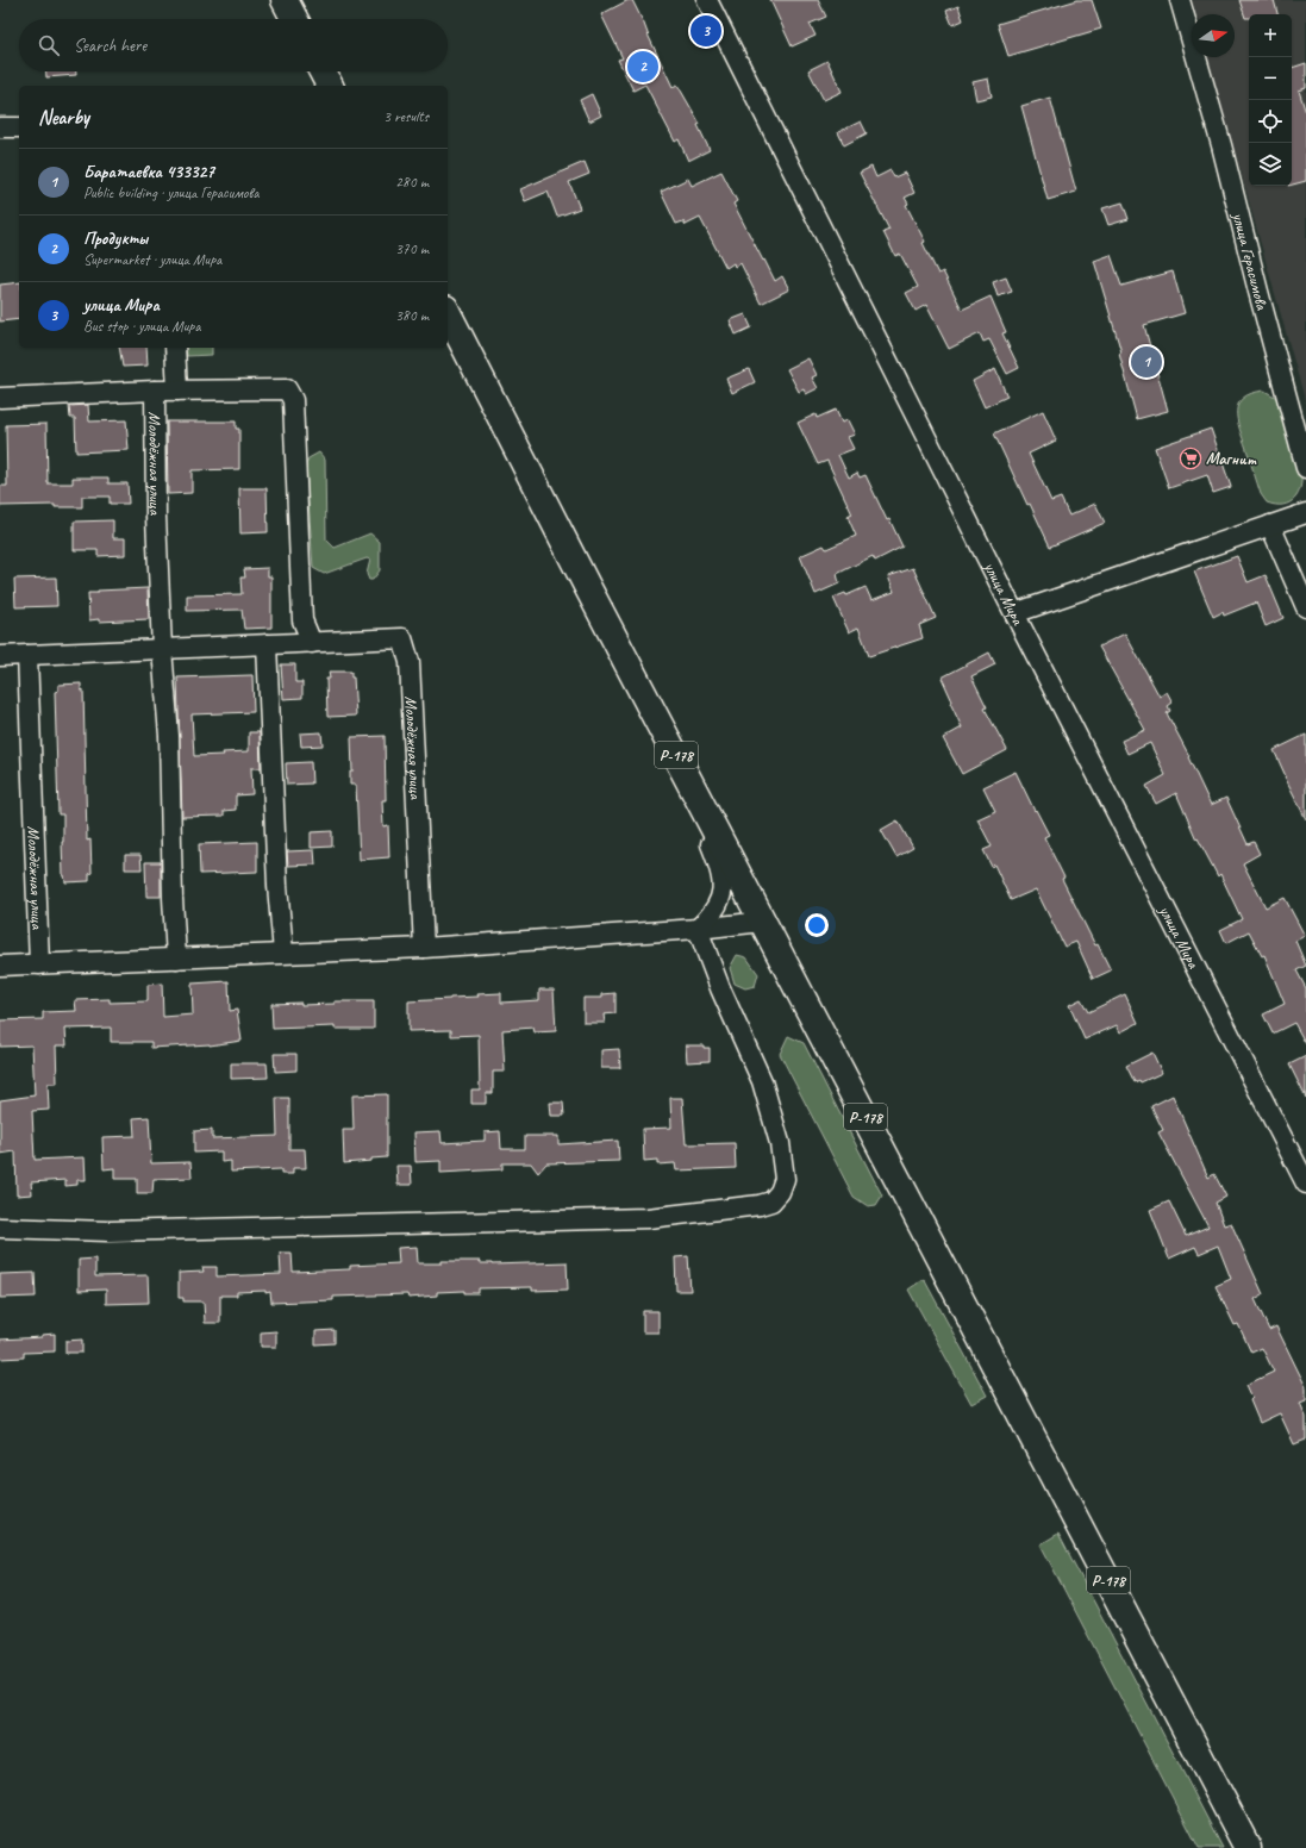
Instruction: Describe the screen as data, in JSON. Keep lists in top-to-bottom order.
{
  "streets": {
    "highway": ["Р-178"],
    "street": ["улица Герасимова", "Молодёжная улица", "улица Мира"]
  },
  "places": {
    "supermarket": ["Магнит"]
  },
  "north": "right",
  "page": {
    "pins": ["3", "2", "1"],
    "map_buttons": ["+", "−"],
    "search": "Search here",
    "heading": ["Nearby", "3 results"],
    "list": [
      {
        "mark": "1",
        "name": "Баратаевка 433327",
        "note": "Public building · улица Герасимова",
        "value": "280 m"
      },
      {
        "mark": "2",
        "name": "Продукты",
        "note": "Supermarket · улица Мира",
        "value": "370 m"
      },
      {
        "mark": "3",
        "name": "улица Мира",
        "note": "Bus stop · улица Мира",
        "value": "380 m"
      }
    ]
  }
}
